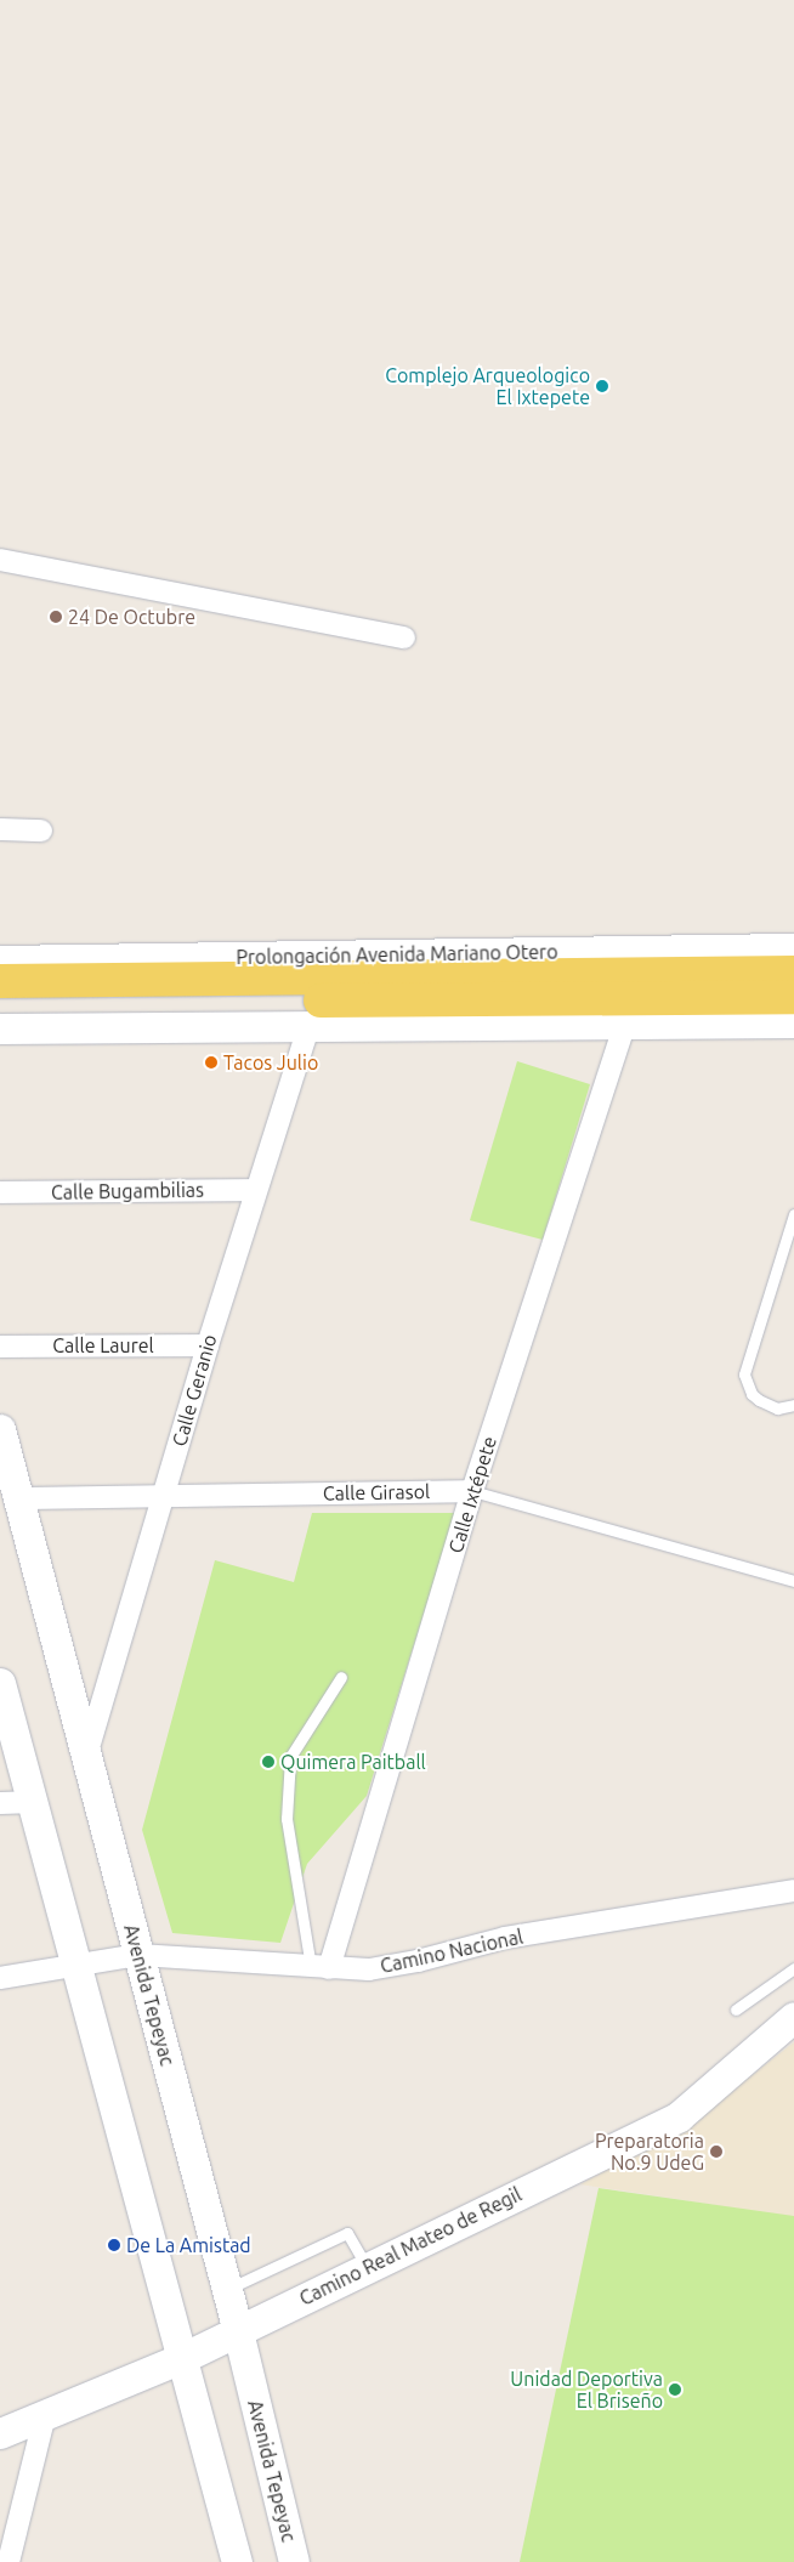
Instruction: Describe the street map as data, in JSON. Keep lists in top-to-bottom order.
{
  "streets": {
    "main road": ["Prolongación Avenida Mariano Otero"],
    "street": [
      "Calle Bugambilias",
      "Calle Laurel",
      "Calle Geranio",
      "Calle Girasol",
      "Calle Ixtépete",
      "Camino Nacional",
      "Avenida Tepeyac",
      "Camino Real Mateo de Regil"
    ]
  },
  "crossings": [
    ["Calle Bugambilias", "Calle Geranio"],
    ["Calle Laurel", "Calle Geranio"],
    ["Calle Geranio", "Calle Girasol"],
    ["Calle Geranio", "Avenida Tepeyac"],
    ["Calle Girasol", "Calle Ixtépete"],
    ["Calle Girasol", "Avenida Tepeyac"],
    ["Calle Ixtépete", "Camino Nacional"],
    ["Camino Nacional", "Avenida Tepeyac"],
    ["Avenida Tepeyac", "Camino Real Mateo de Regil"]
  ],
  "places": [
    "Complejo Arqueologico El Ixtepete",
    "24 De Octubre",
    "Tacos Julio",
    "Quimera Paitball",
    "Preparatoria No.9 UdeG",
    "De La Amistad",
    "Unidad Deportiva El Briseño"
  ]
}
